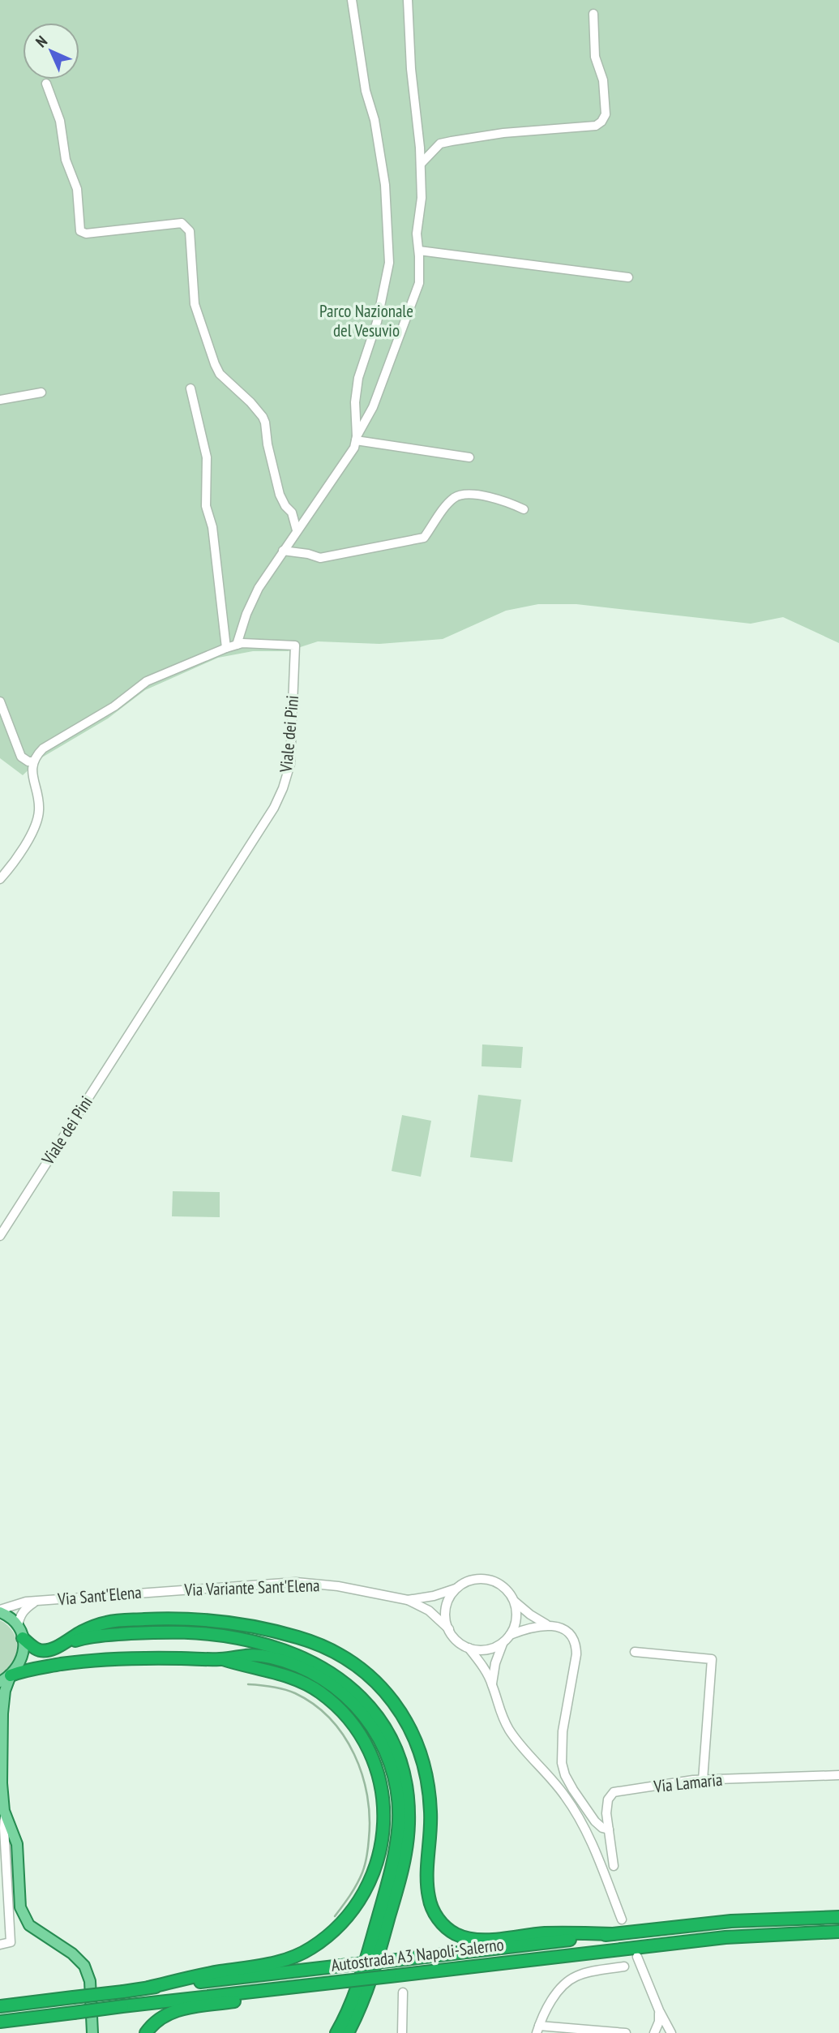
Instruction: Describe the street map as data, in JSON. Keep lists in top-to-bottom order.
{
  "streets": {
    "highway": ["Autostrada A3 Napoli-Salerno"],
    "street": [
      "Viale dei Pini",
      "Via Variante Sant'Elena",
      "Via Sant'Elena",
      "Via Lamaria"
    ]
  },
  "crossings": [
    ["Via Variante Sant'Elena", "Via Sant'Elena"]
  ],
  "parks": ["Parco Nazionale del Vesuvio"],
  "north": "top left"
}
